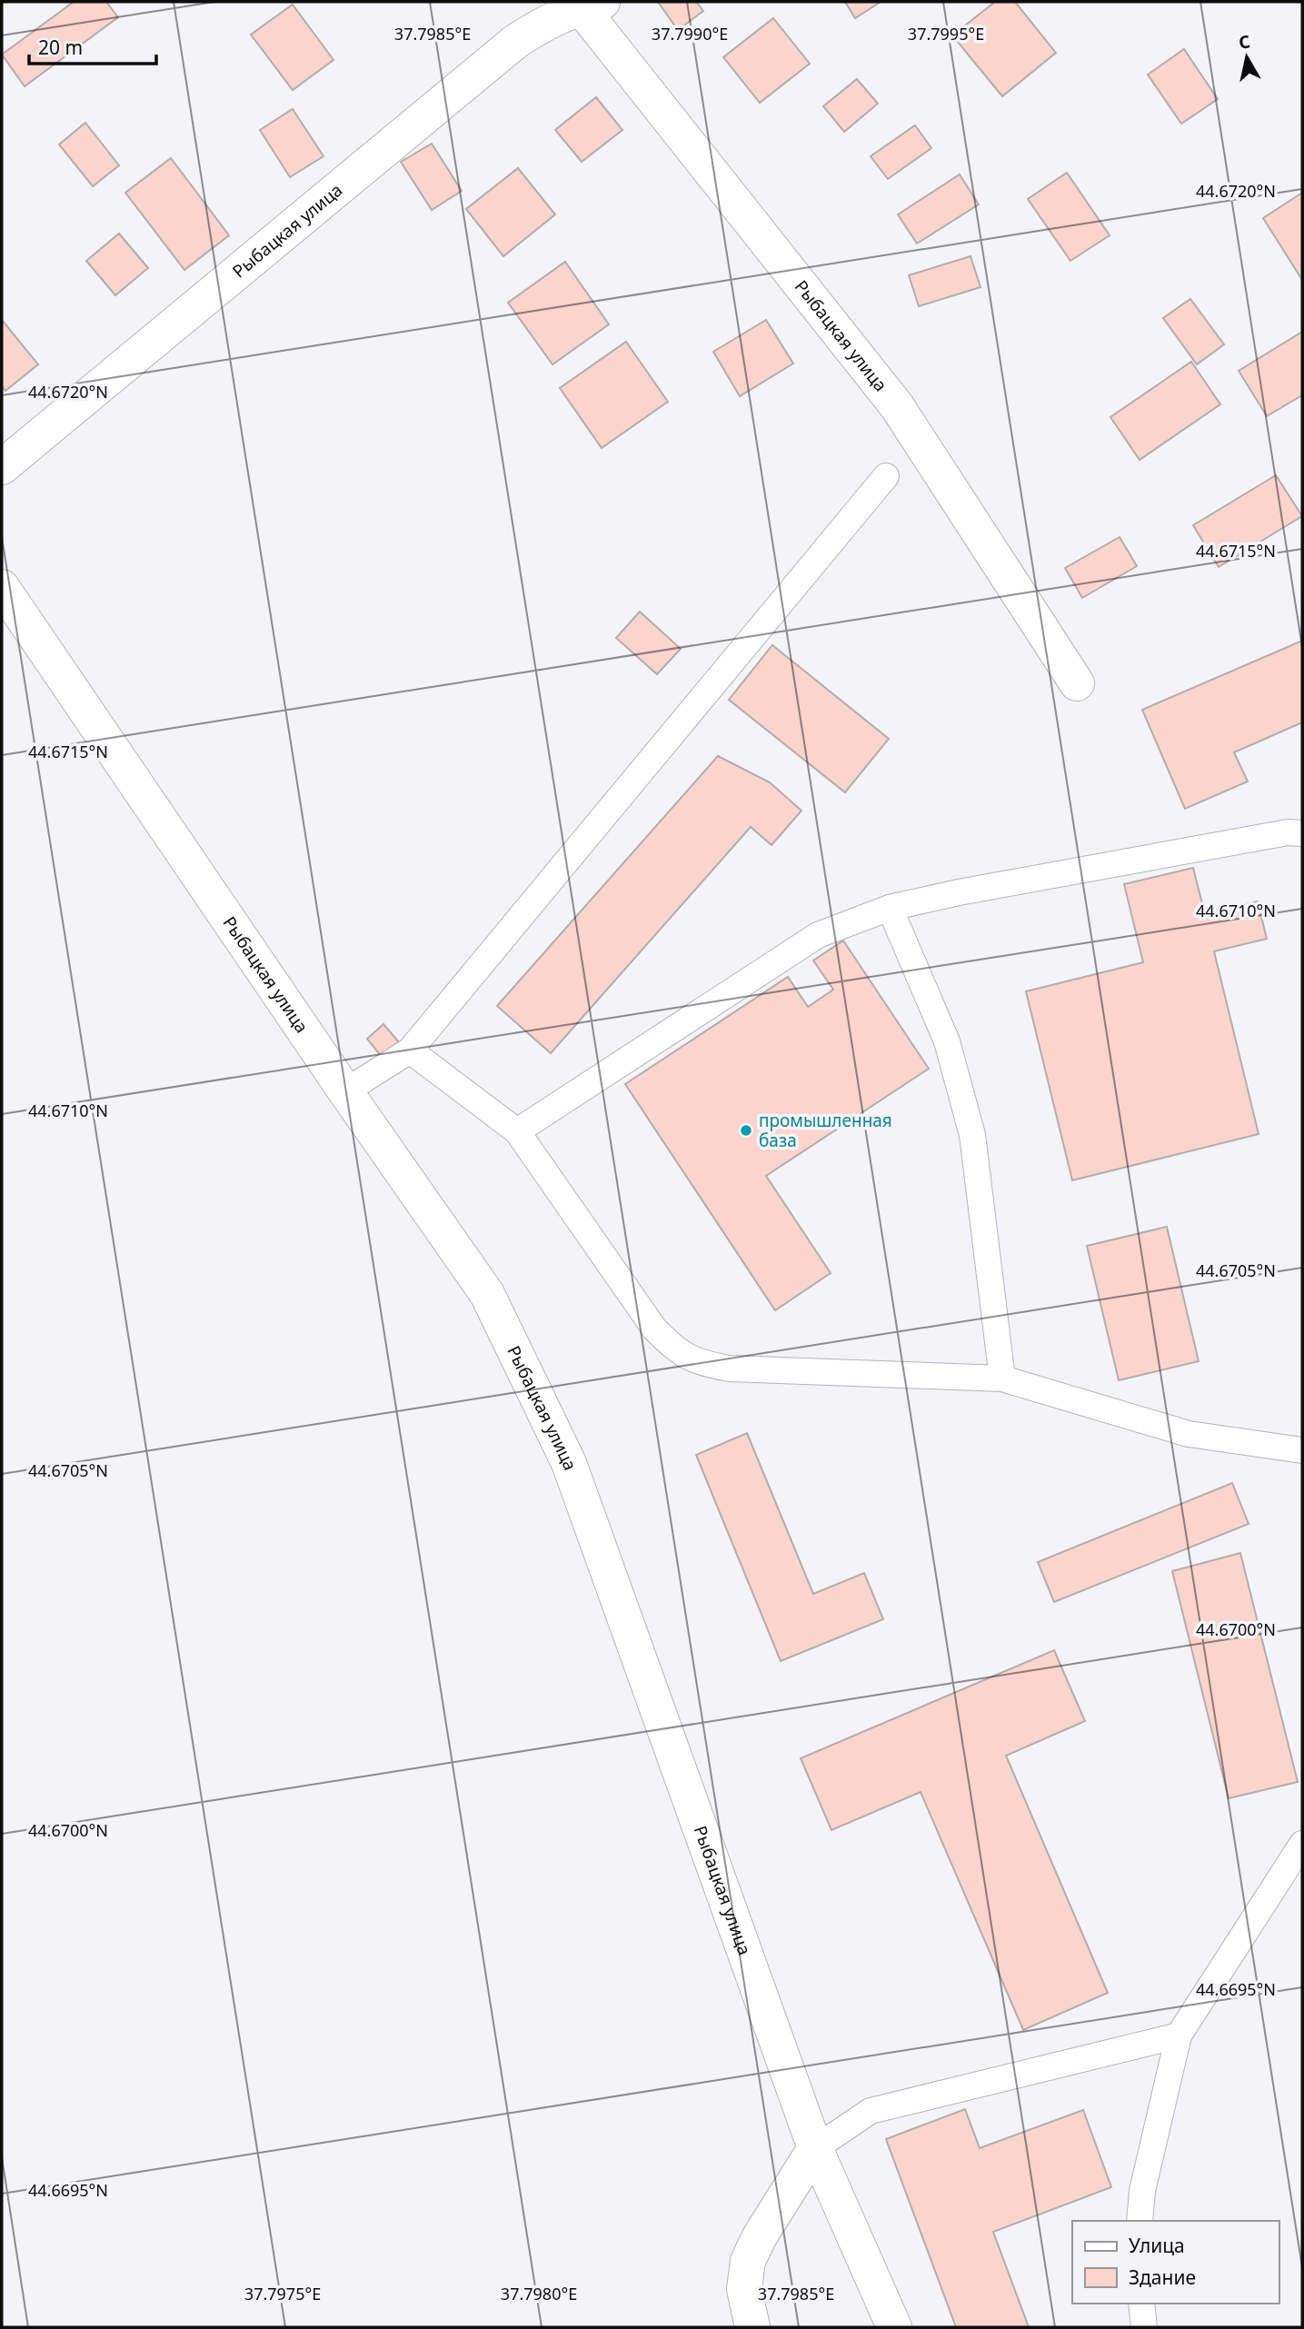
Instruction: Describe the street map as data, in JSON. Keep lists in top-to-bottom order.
{
  "streets": {
    "street": ["Рыбацкая улица"]
  },
  "places": ["промышленная база"],
  "legend": ["Улица", "Здание"],
  "scale_bar": "20 m",
  "north": "top",
  "coordinates": [
    "37.7995°E",
    "37.7985°E",
    "37.7990°E",
    "44.6720°N",
    "44.6715°N",
    "44.6710°N",
    "44.6705°N",
    "44.6700°N",
    "44.6695°N",
    "37.7975°E",
    "37.7980°E"
  ]
}
